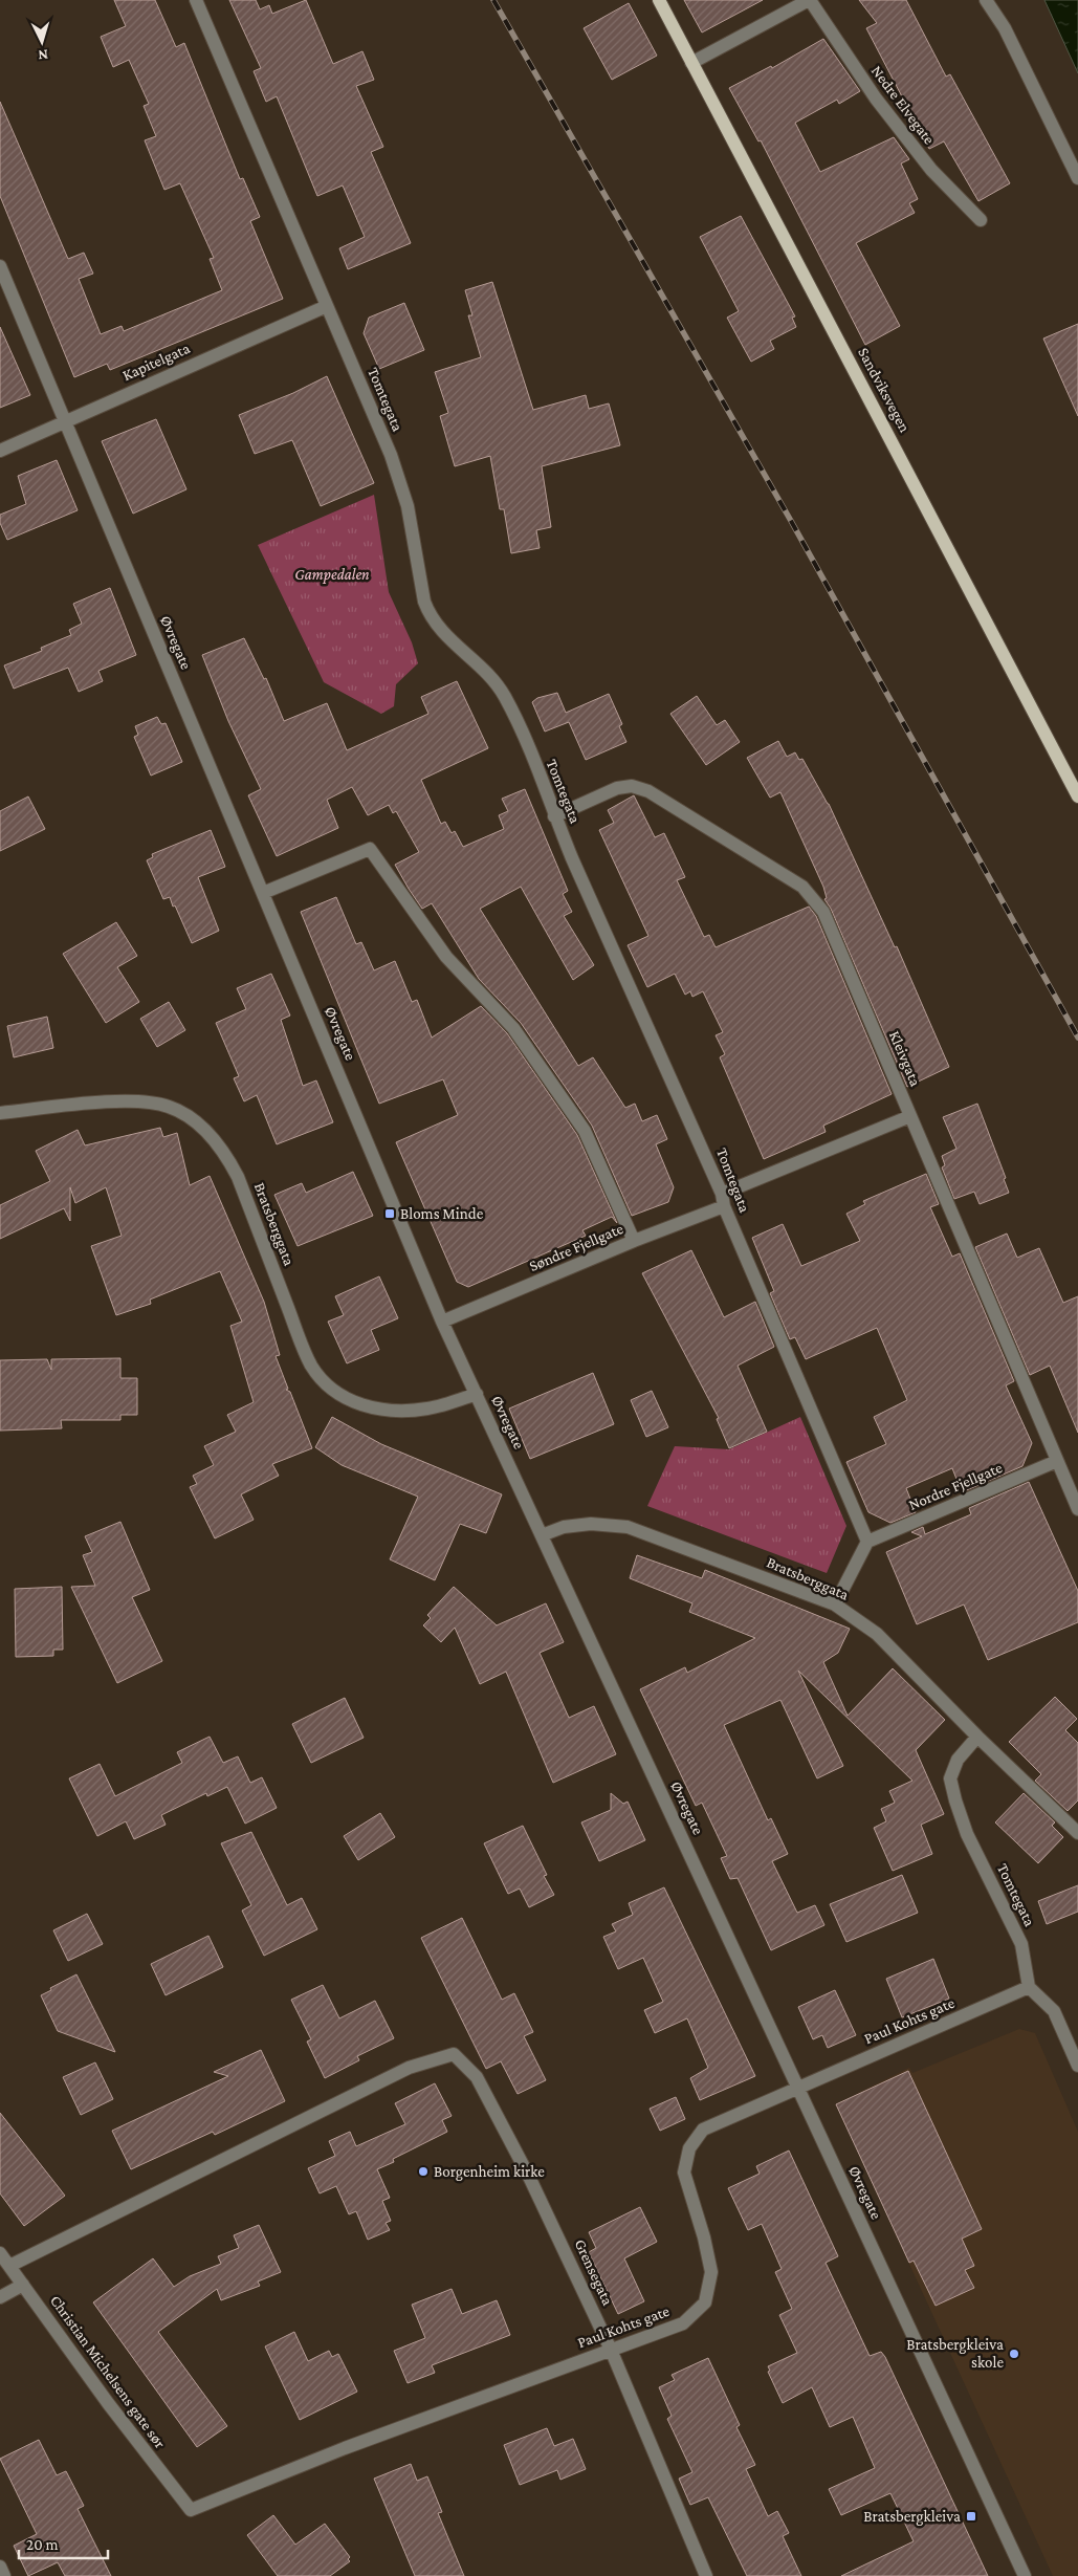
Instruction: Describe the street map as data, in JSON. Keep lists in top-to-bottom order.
{
  "streets": {
    "main road": ["Sandviksvegen"],
    "street": [
      "Nedre Elvegate",
      "Kapitelgata",
      "Tomtegata",
      "Øvregate",
      "Kleivgata",
      "Bratsberggata",
      "Søndre Fjellgate",
      "Nordre Fjellgate",
      "Paul Kohts gate",
      "Grensegata",
      "Christian Michelsens gate sør"
    ]
  },
  "crossings": [
    ["Kapitelgata", "Tomtegata"],
    ["Kapitelgata", "Øvregate"],
    ["Tomtegata", "Kleivgata"],
    ["Tomtegata", "Bratsberggata"],
    ["Tomtegata", "Søndre Fjellgate"],
    ["Tomtegata", "Nordre Fjellgate"],
    ["Tomtegata", "Paul Kohts gate"],
    ["Øvregate", "Bratsberggata"],
    ["Øvregate", "Søndre Fjellgate"],
    ["Øvregate", "Paul Kohts gate"],
    ["Kleivgata", "Søndre Fjellgate"],
    ["Kleivgata", "Nordre Fjellgate"],
    ["Paul Kohts gate", "Grensegata"],
    ["Paul Kohts gate", "Christian Michelsens gate sør"],
    ["Grensegata", "Christian Michelsens gate sør"]
  ],
  "parks": ["Gampedalen"],
  "places": {
    "transit": ["Bloms Minde", "Bratsbergkleiva"],
    "other": ["Borgenheim kirke", "Bratsbergkleiva skole"]
  },
  "scale_bar": "20 m",
  "north": "bottom"
}
